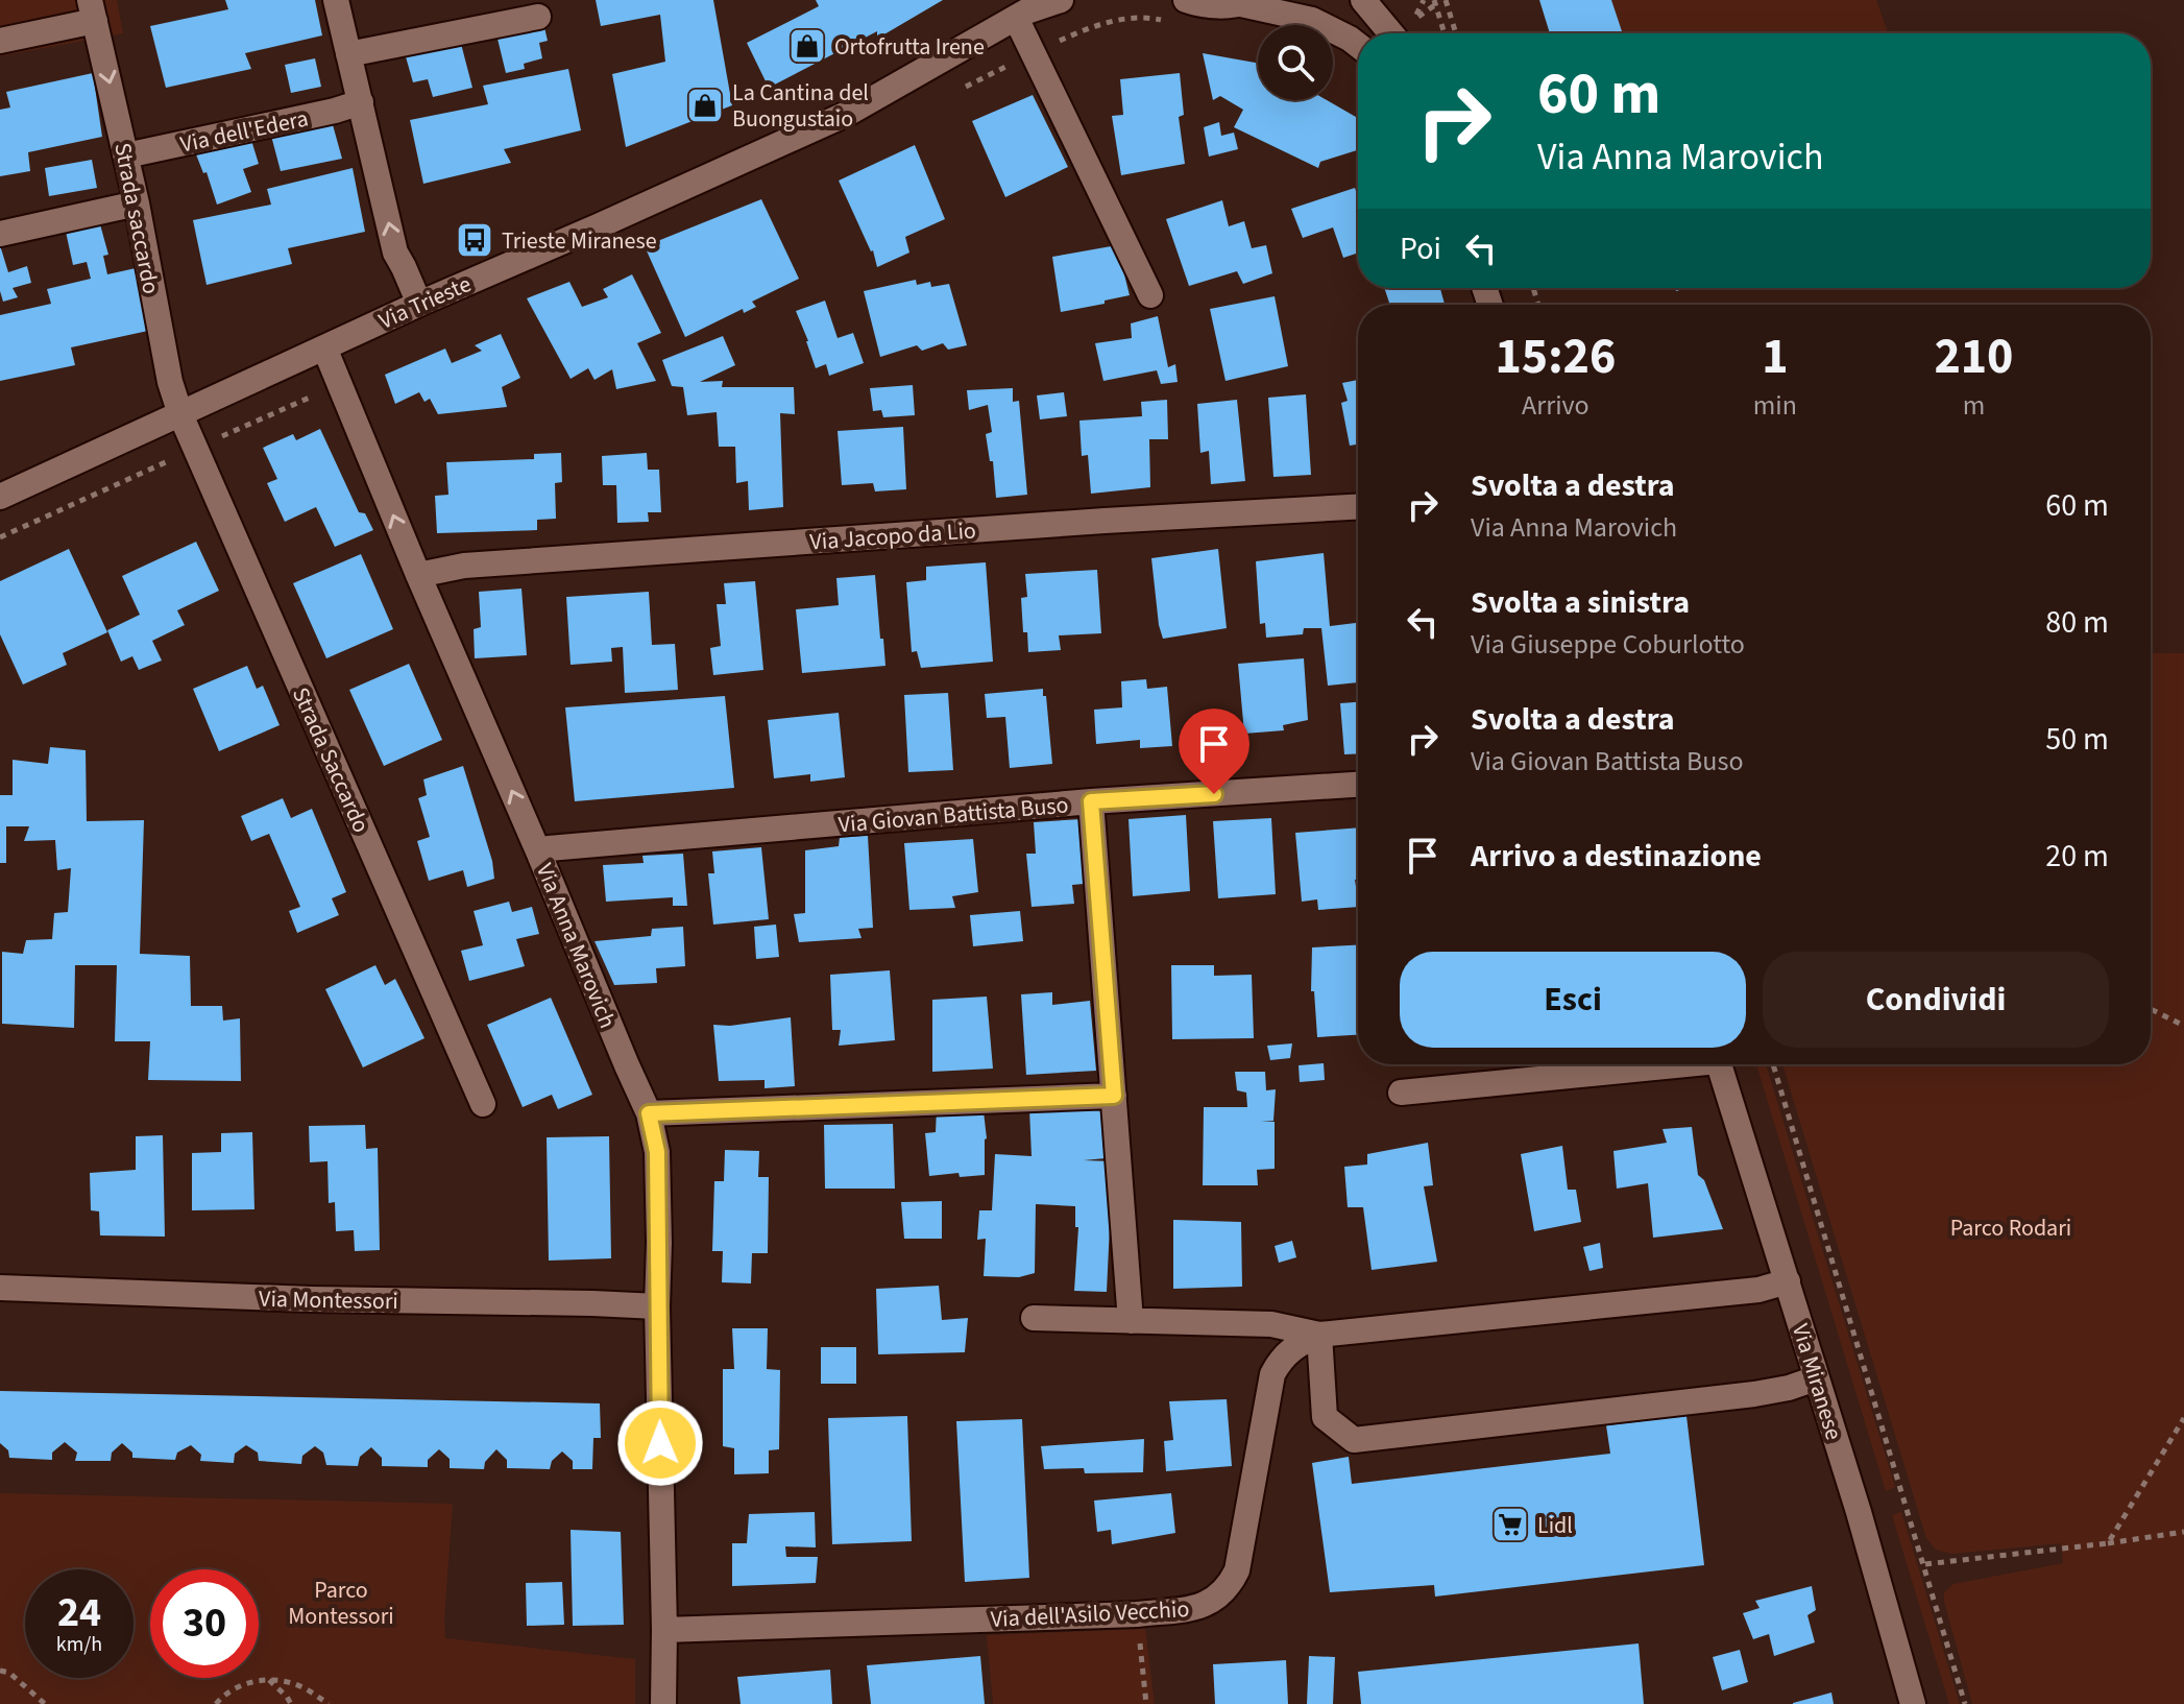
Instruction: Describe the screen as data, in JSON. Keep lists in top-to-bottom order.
{
  "streets": {
    "street": [
      "Via dell'Edera",
      "Strada saccardo",
      "Via Trieste",
      "Via Jacopo da Lio",
      "Strada Saccardo",
      "Via Giovan Battista Buso",
      "Via Anna Marovich",
      "Via Montessori",
      "Via Miranese",
      "Via dell'Asilo Vecchio"
    ]
  },
  "crossings": [
    ["Via dell'Edera", "Strada saccardo"],
    ["Strada saccardo", "Via Trieste"],
    ["Strada saccardo", "Strada Saccardo"],
    ["Via Trieste", "Strada Saccardo"],
    ["Via Trieste", "Via Anna Marovich"],
    ["Via Jacopo da Lio", "Via Anna Marovich"],
    ["Via Giovan Battista Buso", "Via Anna Marovich"],
    ["Via Anna Marovich", "Via Montessori"],
    ["Via Anna Marovich", "Via dell'Asilo Vecchio"],
    ["Via Miranese", "Via dell'Asilo Vecchio"]
  ],
  "one_way": ["Via Anna Marovich"],
  "parks": ["Parco Rodari", "Parco Montessori"],
  "places": {
    "shop": ["Ortofrutta Irene", "La Cantina del Buongustaio"],
    "bus stop": ["Trieste Miranese"],
    "supermarket": ["Lidl"]
  },
  "page": {
    "turn": ["60 m", "Via Anna Marovich"],
    "then": "Poi",
    "eta": [
      "15:26",
      "Arrivo",
      "1",
      "min",
      "210",
      "m"
    ],
    "list": [
      {
        "name": "Svolta a destra",
        "note": "Via Anna Marovich",
        "value": "60 m"
      },
      {
        "name": "Svolta a sinistra",
        "note": "Via Giuseppe Coburlotto",
        "value": "80 m"
      },
      {
        "name": "Svolta a destra",
        "note": "Via Giovan Battista Buso",
        "value": "50 m"
      },
      {
        "name": "Arrivo a destinazione",
        "value": "20 m"
      }
    ],
    "buttons": ["Esci", "Condividi"],
    "speed": "24 km/h",
    "limit": "30"
  }
}
